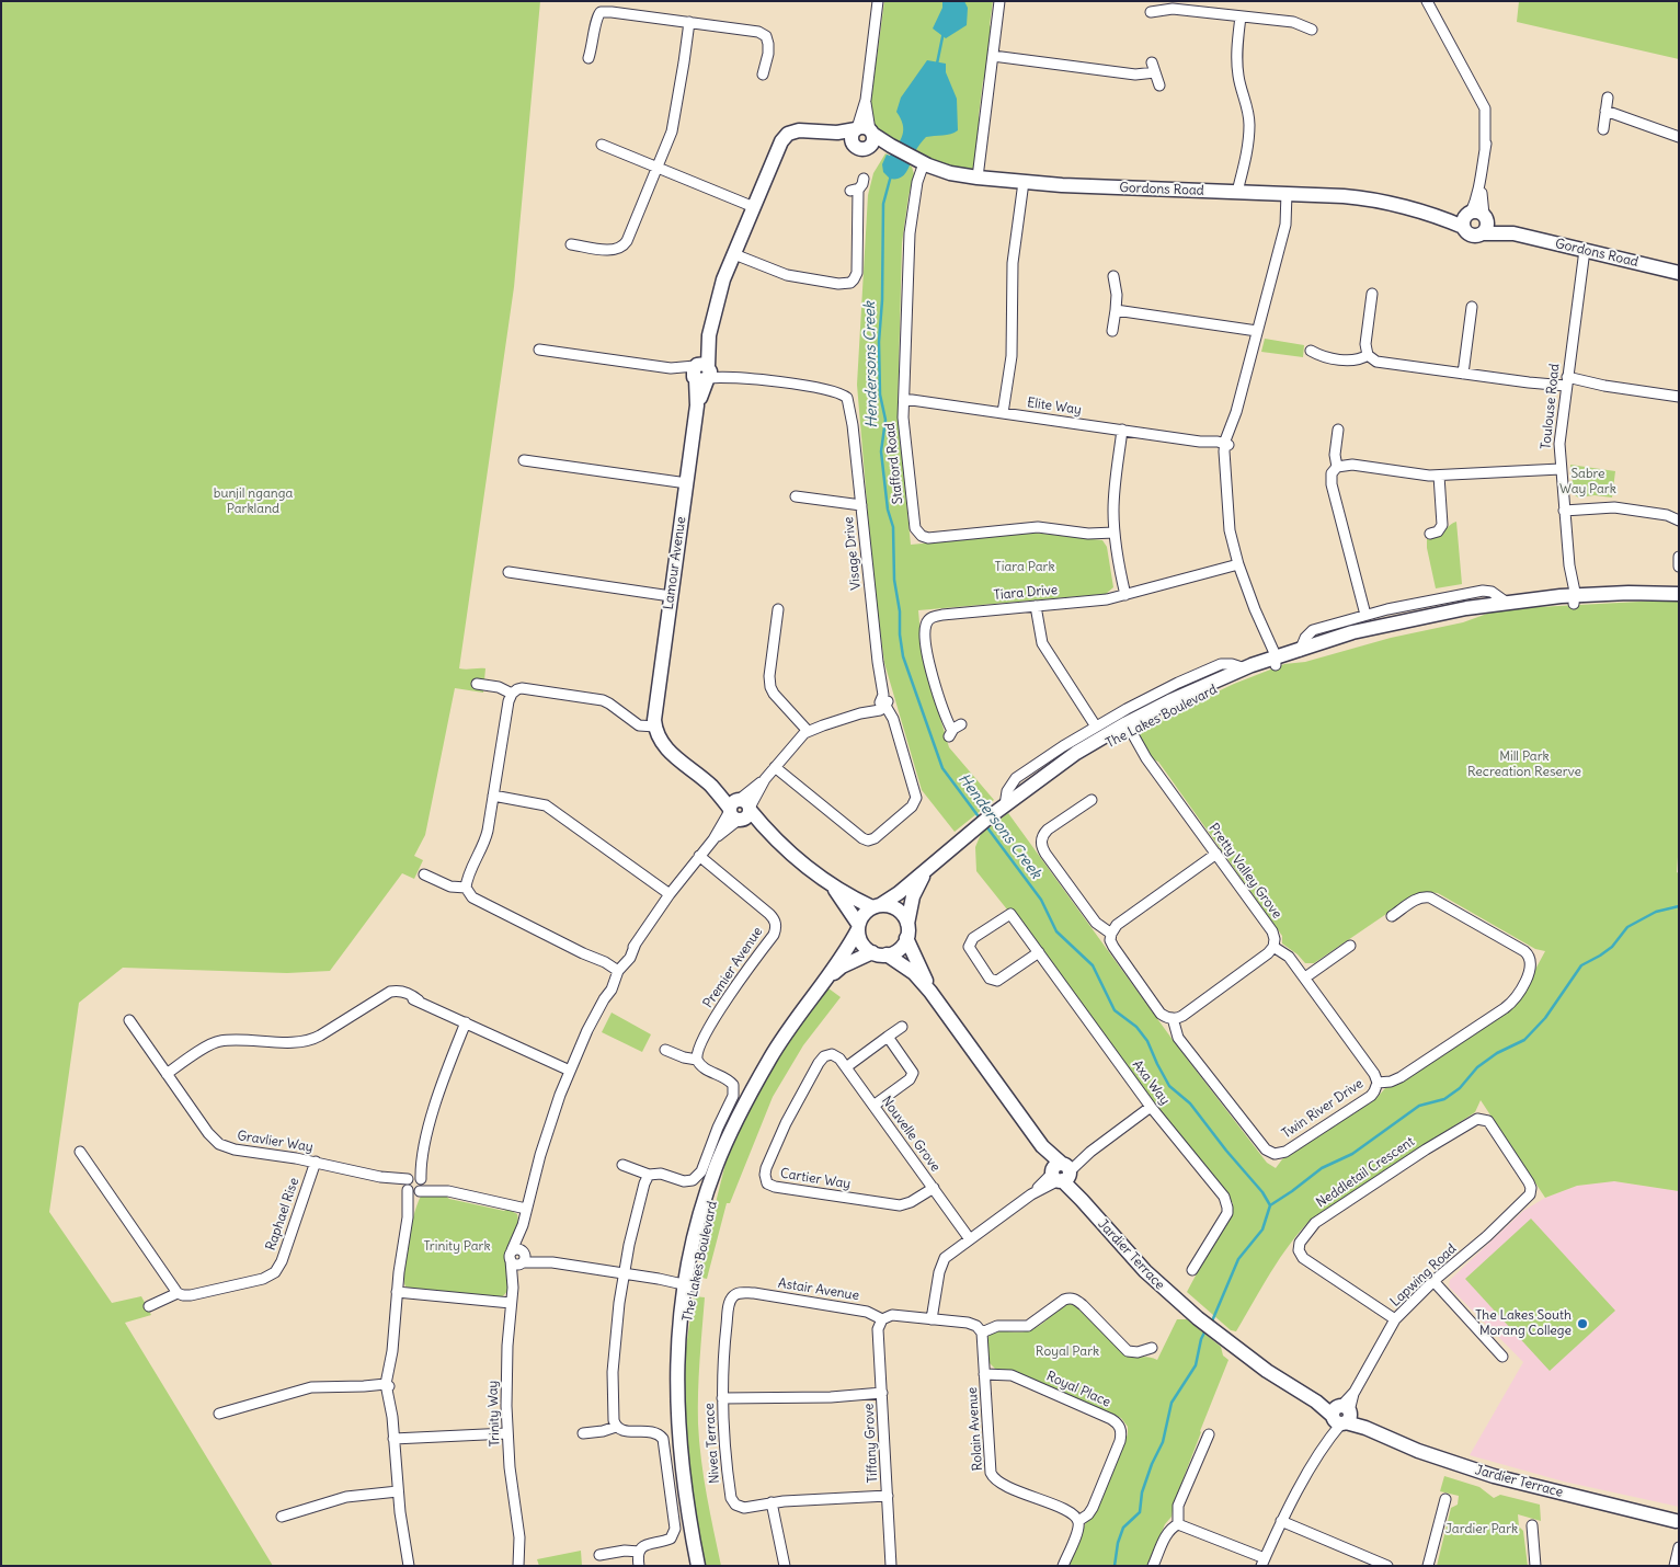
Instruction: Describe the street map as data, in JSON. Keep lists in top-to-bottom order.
{
  "streets": {
    "street": [
      "Gordons Road",
      "Elite Way",
      "Toulouse Road",
      "Stafford Road",
      "Visage Drive",
      "Lamour Avenue",
      "Tiara Drive",
      "The Lakes Boulevard",
      "Pretty Valley Grove",
      "Premier Avenue",
      "Axa Way",
      "Twin River Drive",
      "Nouvelle Grove",
      "Gravlier Way",
      "Neddletail Crescent",
      "Cartier Way",
      "Raphael Rise",
      "Jardier Terrace",
      "Lapwing Road",
      "Astair Avenue",
      "Royal Place",
      "Trinity Way",
      "Rolain Avenue",
      "Nivea Terrace",
      "Tiffany Grove"
    ]
  },
  "crossings": [
    ["Gordons Road", "Toulouse Road"],
    ["Gordons Road", "Stafford Road"],
    ["Gordons Road", "Lamour Avenue"],
    ["Elite Way", "Stafford Road"],
    ["Toulouse Road", "The Lakes Boulevard"],
    ["Visage Drive", "Lamour Avenue"],
    ["The Lakes Boulevard", "Pretty Valley Grove"],
    ["The Lakes Boulevard", "Jardier Terrace"],
    ["Premier Avenue", "Trinity Way"],
    ["Nouvelle Grove", "Cartier Way"],
    ["Gravlier Way", "Raphael Rise"],
    ["Neddletail Crescent", "Lapwing Road"],
    ["Jardier Terrace", "Lapwing Road"],
    ["Astair Avenue", "Rolain Avenue"],
    ["Astair Avenue", "Nivea Terrace"],
    ["Astair Avenue", "Tiffany Grove"],
    ["Royal Place", "Rolain Avenue"],
    ["Nivea Terrace", "Tiffany Grove"]
  ],
  "water": ["Hendersons Creek"],
  "parks": [
    "Sabre Way Park",
    "bunjil nganga Parkland",
    "Tiara Park",
    "Mill Park Recreation Reserve",
    "Trinity Park",
    "Royal Park",
    "Jardier Park"
  ],
  "places": ["The Lakes South Morang College"]
}
